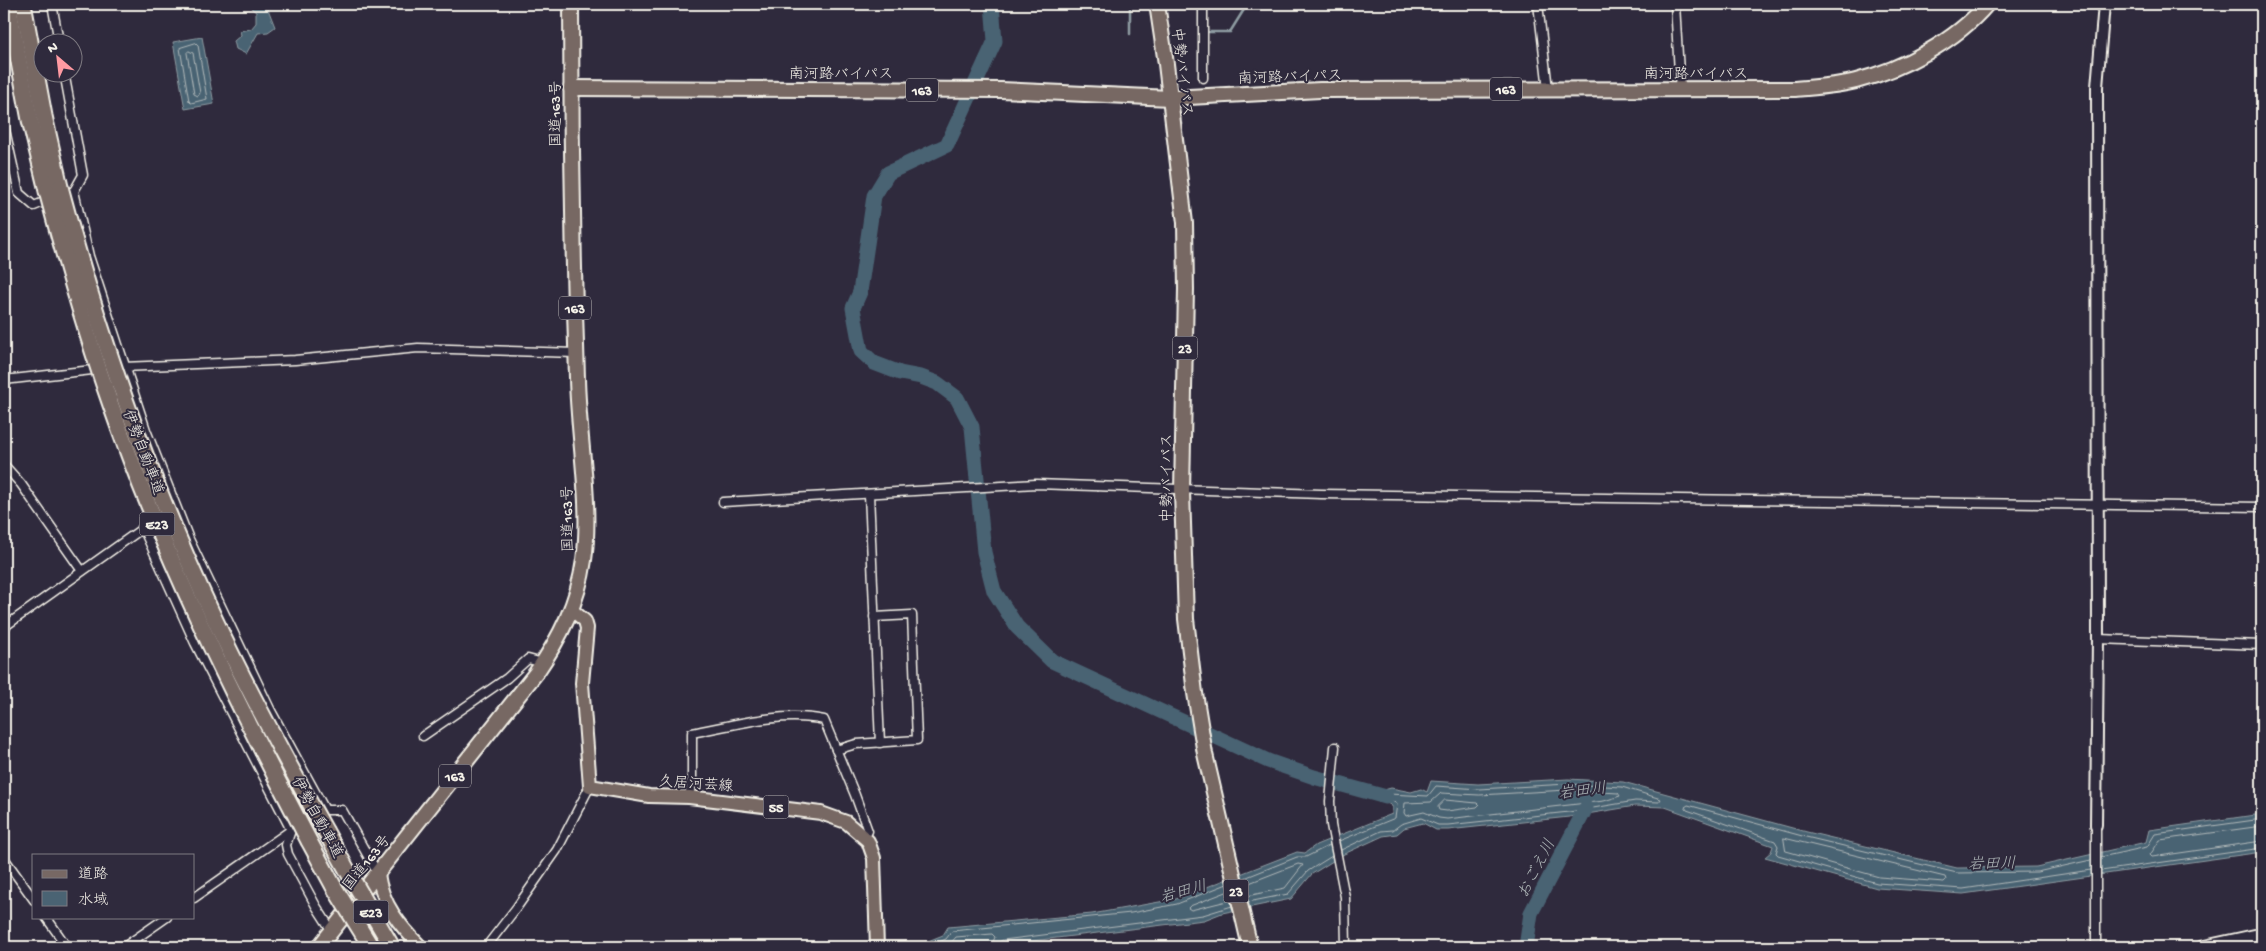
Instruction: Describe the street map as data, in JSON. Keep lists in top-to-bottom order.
{
  "streets": {
    "highway": [
      "中勢バイパス",
      "南河路バイパス",
      "163",
      "国道163号",
      "23",
      "伊勢自動車道",
      "E23"
    ],
    "main road": ["久居河芸線", "55"]
  },
  "crossings": [
    ["中勢バイパス", "南河路バイパス"],
    ["南河路バイパス", "国道163号"]
  ],
  "water": ["岩田川", "おごえ川"],
  "legend": ["道路", "水域"],
  "north": "top left"
}
